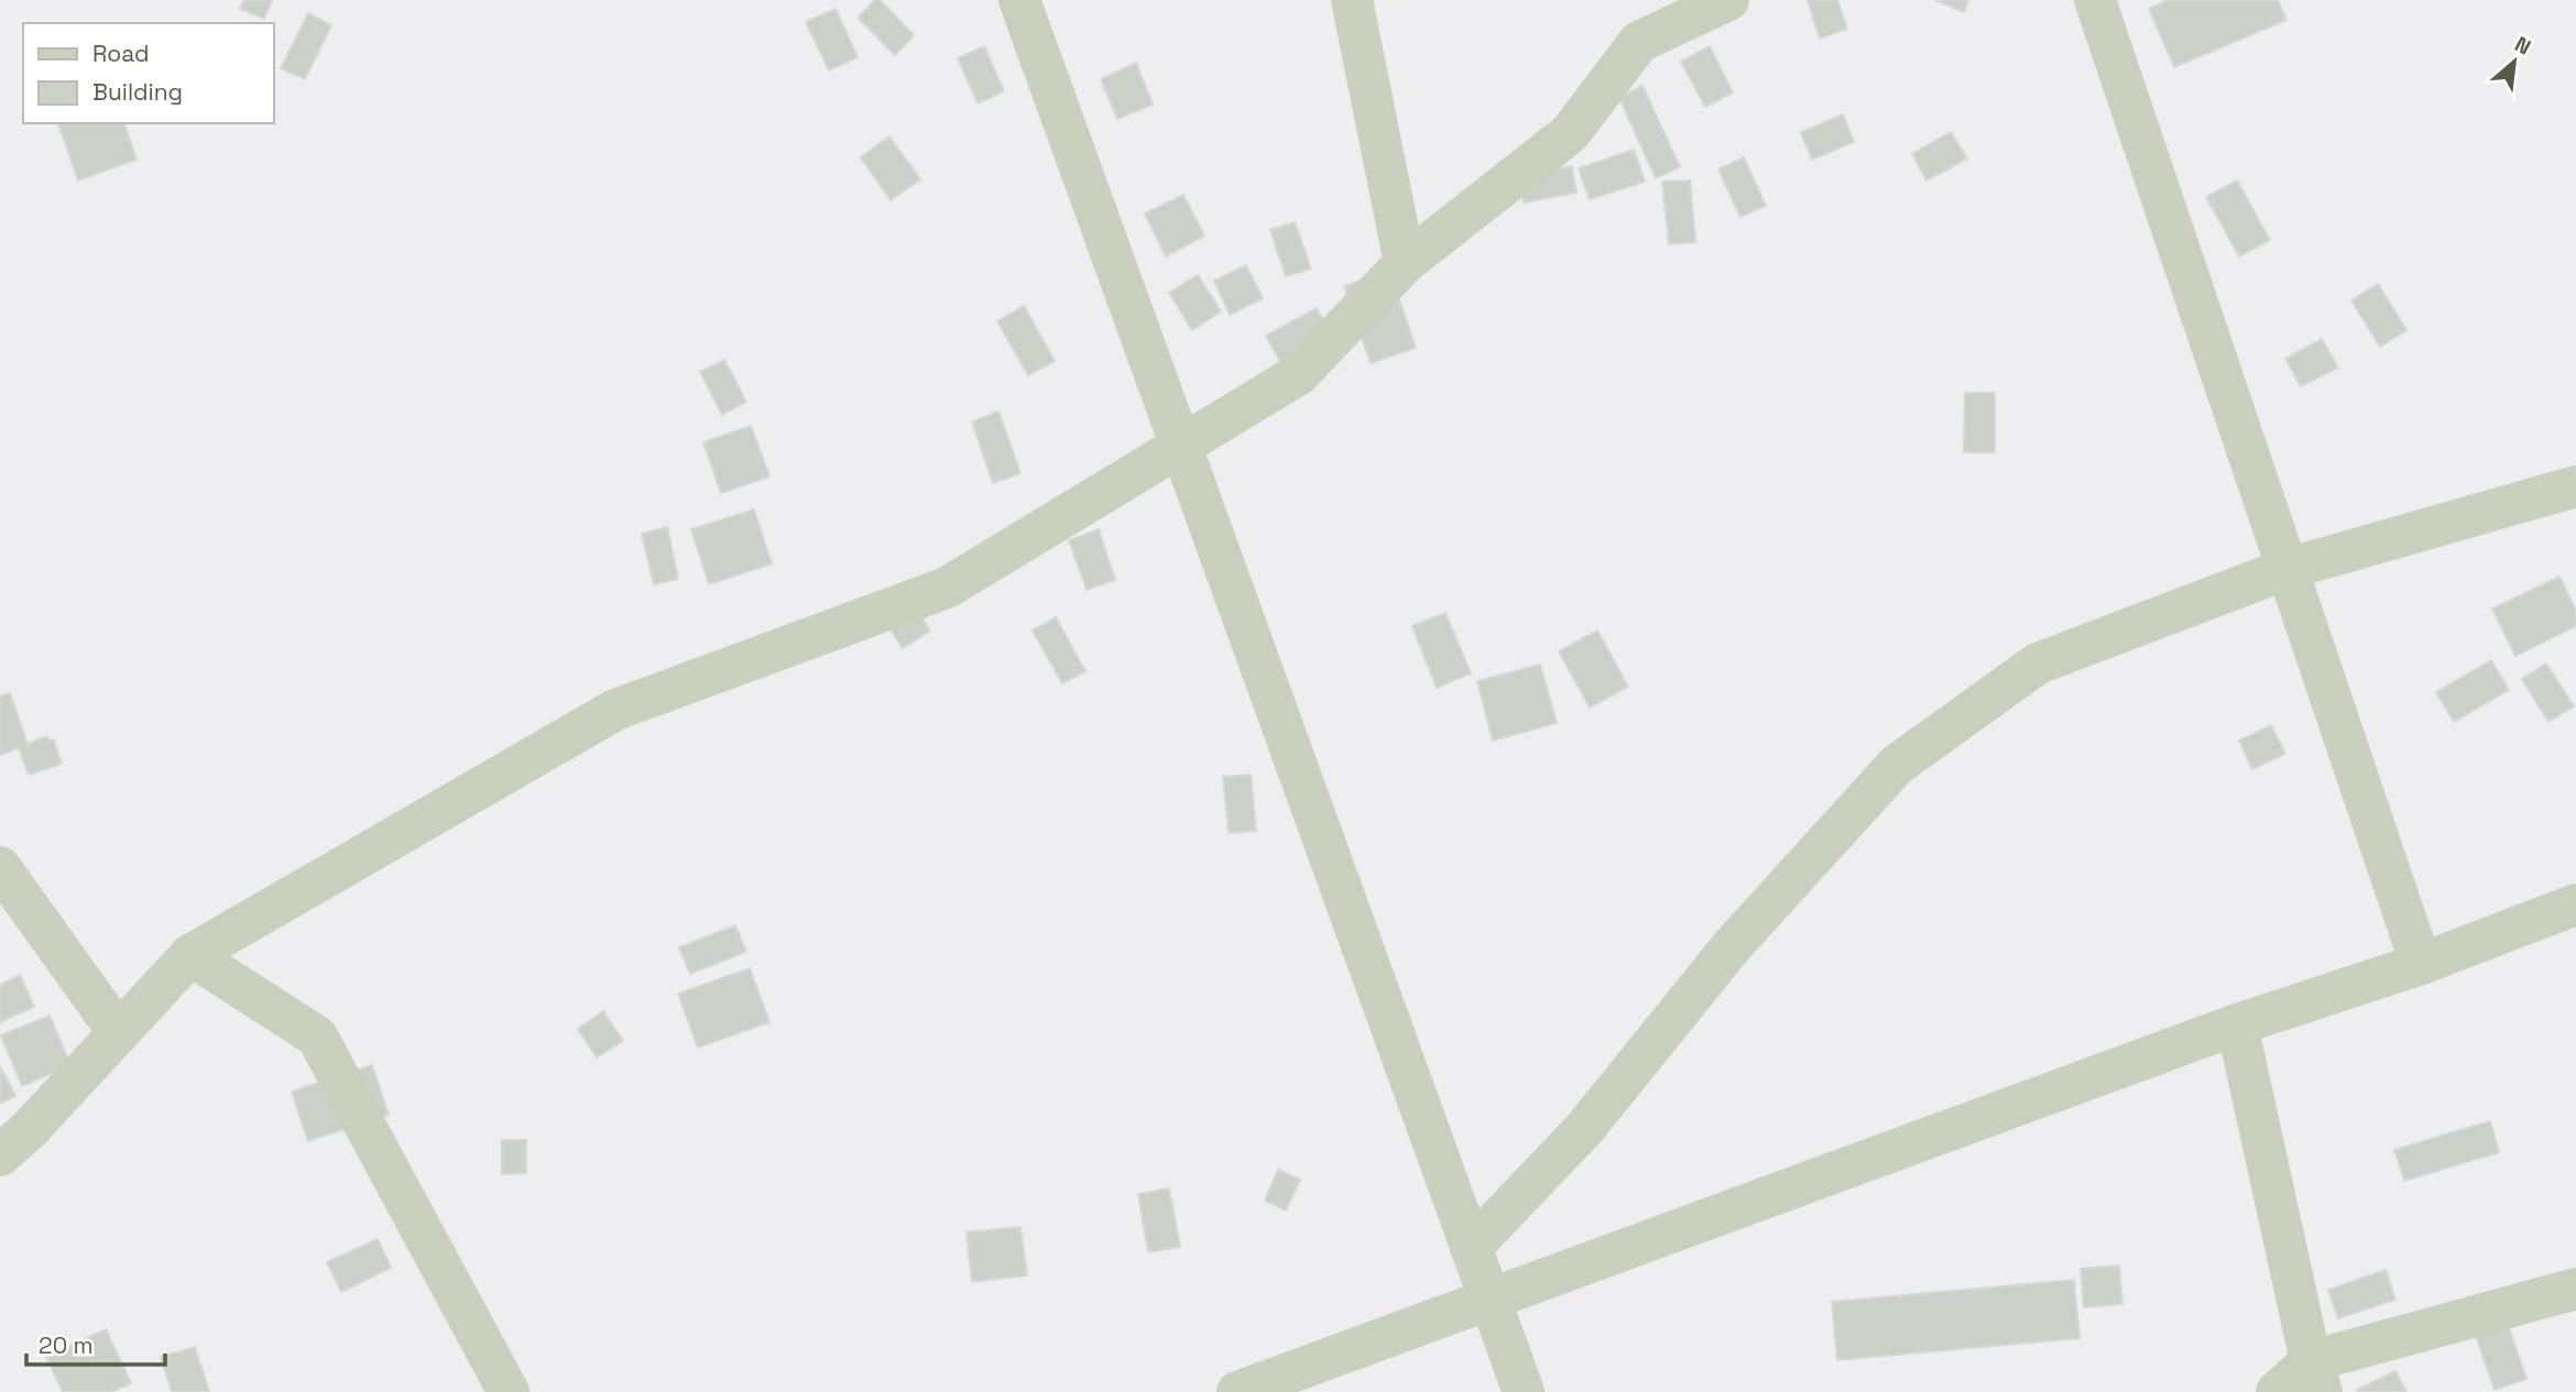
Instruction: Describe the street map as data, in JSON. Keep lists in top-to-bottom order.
{
  "legend": ["Road", "Building"],
  "scale_bar": "20 m",
  "north": "top right"
}
